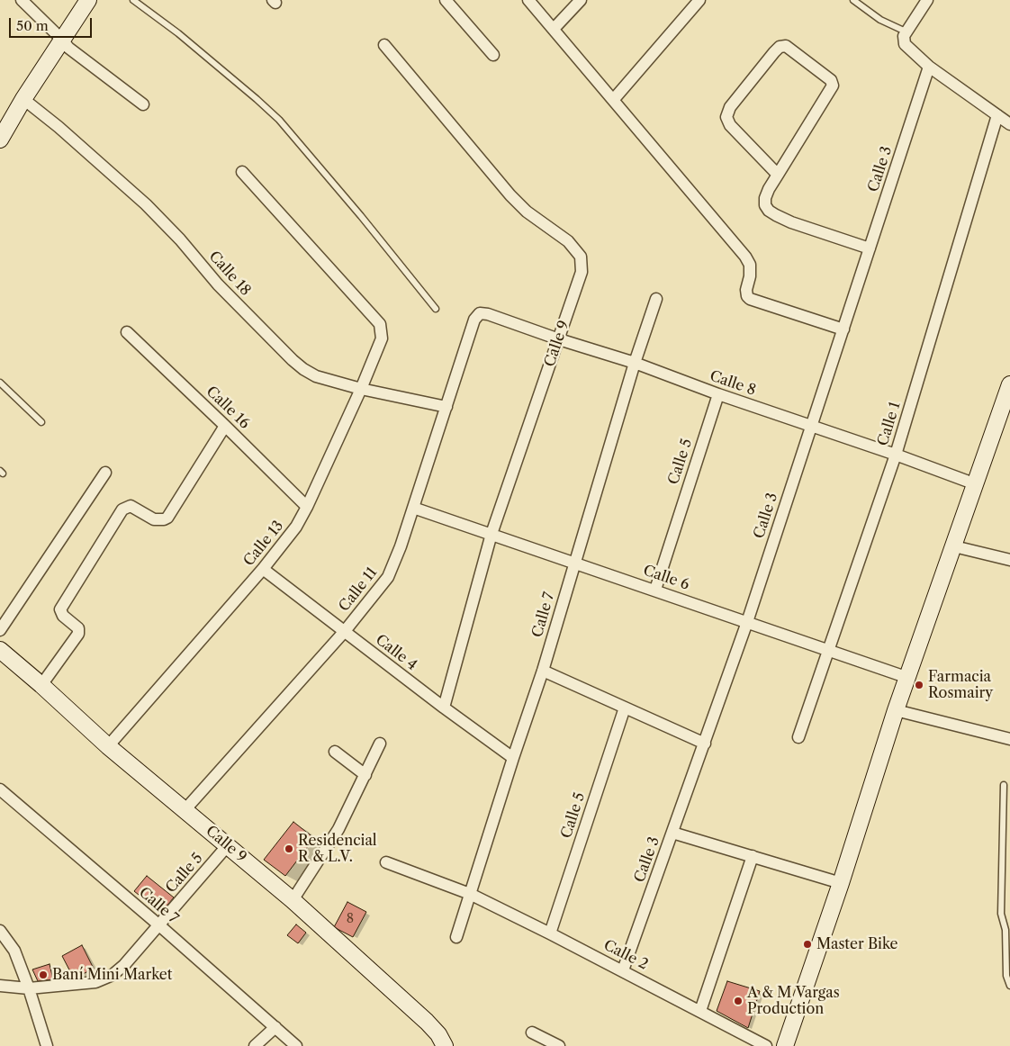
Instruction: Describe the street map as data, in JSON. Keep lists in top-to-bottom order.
{
  "streets": {
    "main road": ["Calle 9"],
    "street": [
      "Calle 3",
      "Calle 18",
      "Calle 8",
      "Calle 16",
      "Calle 1",
      "Calle 5",
      "Calle 13",
      "Calle 6",
      "Calle 11",
      "Calle 7",
      "Calle 4",
      "Calle 2"
    ]
  },
  "crossings": [
    ["Calle 3", "Calle 8"],
    ["Calle 3", "Calle 6"],
    ["Calle 3", "Calle 2"],
    ["Calle 18", "Calle 13"],
    ["Calle 18", "Calle 11"],
    ["Calle 9", "Calle 8"],
    ["Calle 9", "Calle 5"],
    ["Calle 9", "Calle 13"],
    ["Calle 9", "Calle 6"],
    ["Calle 9", "Calle 11"],
    ["Calle 9", "Calle 4"],
    ["Calle 8", "Calle 1"],
    ["Calle 8", "Calle 5"],
    ["Calle 8", "Calle 11"],
    ["Calle 8", "Calle 7"],
    ["Calle 16", "Calle 13"],
    ["Calle 1", "Calle 6"],
    ["Calle 5", "Calle 6"],
    ["Calle 5", "Calle 7"],
    ["Calle 5", "Calle 2"],
    ["Calle 13", "Calle 4"],
    ["Calle 6", "Calle 11"],
    ["Calle 6", "Calle 7"],
    ["Calle 11", "Calle 4"],
    ["Calle 7", "Calle 4"],
    ["Calle 7", "Calle 2"]
  ],
  "places": [
    "Farmacia Rosmairy",
    "Residencial R & L.V.",
    "Master Bike",
    "Baní Mini Market",
    "A & M Vargas Production"
  ],
  "house_numbers": ["8"],
  "scale_bar": "50 m"
}
